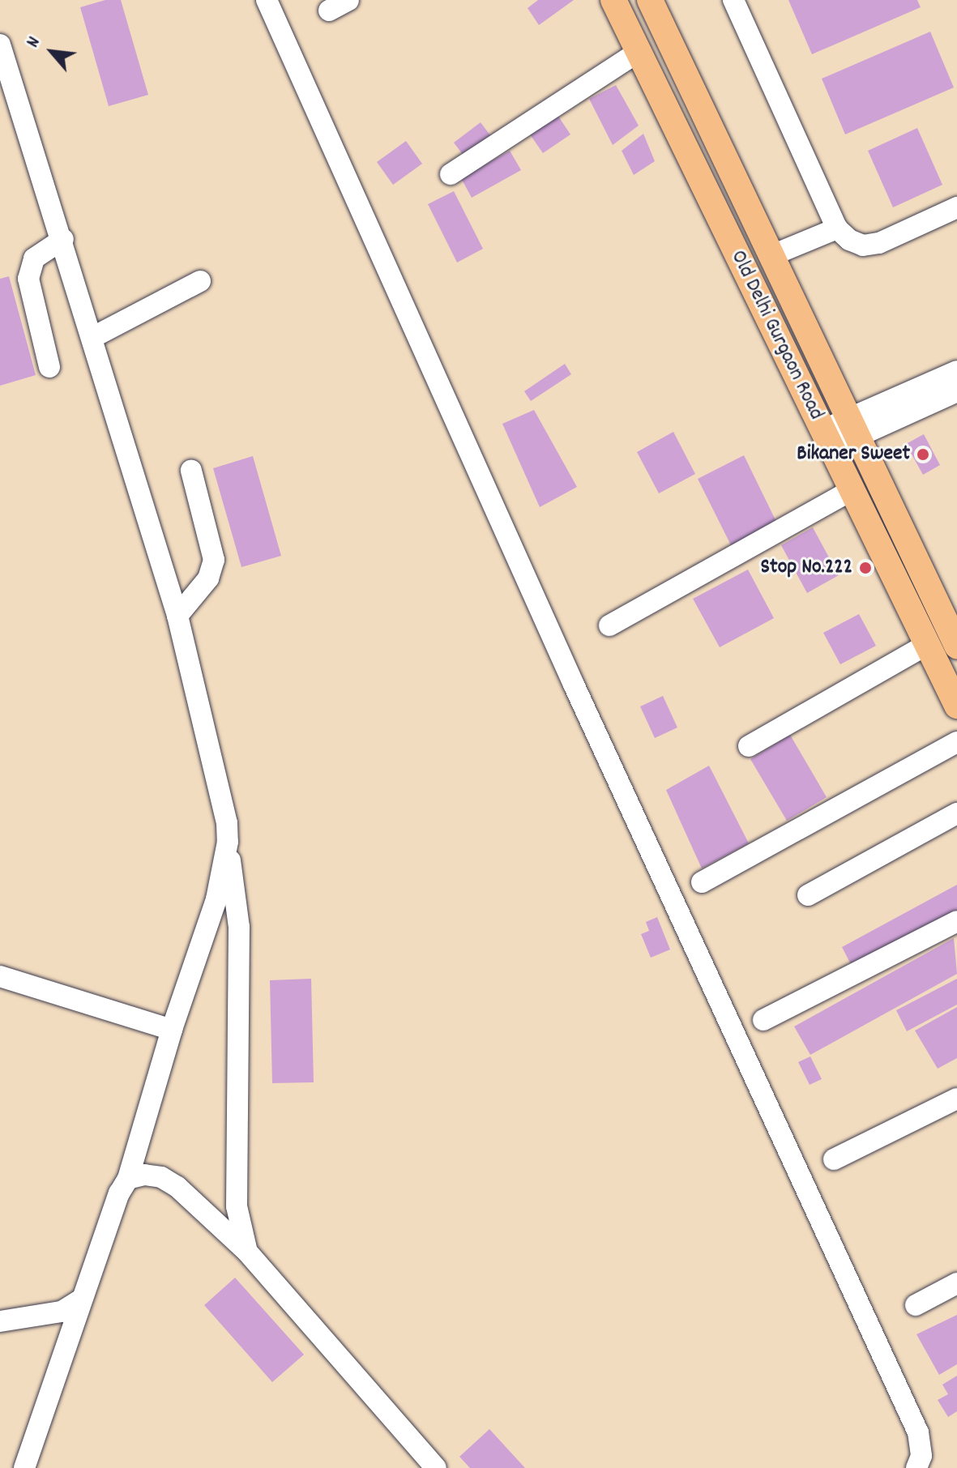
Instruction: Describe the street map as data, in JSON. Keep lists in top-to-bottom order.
{
  "streets": {
    "main road": ["Old Delhi Gurgaon Road"]
  },
  "places": ["Bikaner Sweet", "Stop No.222"],
  "north": "top left"
}
